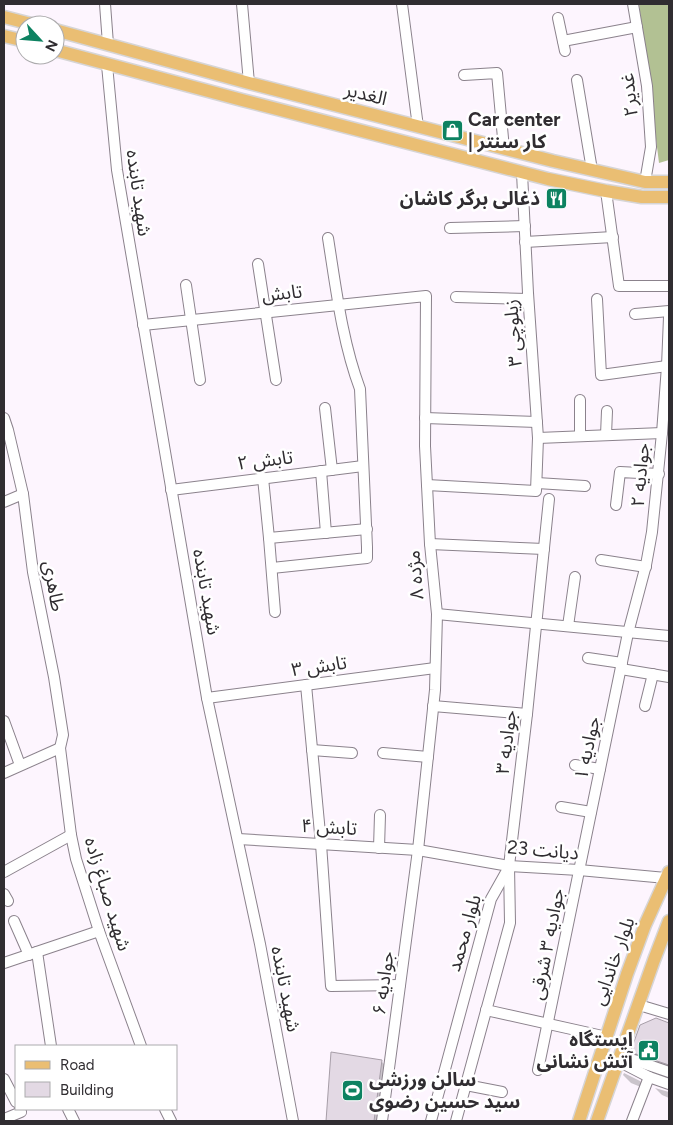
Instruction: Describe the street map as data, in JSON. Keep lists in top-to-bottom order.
{
  "streets": {
    "main road": ["الغدیر", "بلوار خاندایی"],
    "street": [
      "غدیر۲",
      "شهید تابنده",
      "تابش",
      "زیلوچی ۳",
      "تابش ۲",
      "جوادیه ۲",
      "مژده ۸",
      "طاهری",
      "تابش ۳",
      "جوادیه ۳",
      "جوادیه ۱",
      "تابش ۴",
      "دیانت 23",
      "شهید صباغ زاده",
      "بلوار محمد",
      "جوادیه ۳ شرقی",
      "جوادیه ۶"
    ]
  },
  "crossings": [
    ["الغدیر", "غدیر۲"],
    ["الغدیر", "شهید تابنده"],
    ["الغدیر", "زیلوچی ۳"],
    ["شهید تابنده", "تابش"],
    ["شهید تابنده", "تابش ۲"],
    ["شهید تابنده", "تابش ۳"],
    ["شهید تابنده", "تابش ۴"],
    ["تابش", "مژده ۸"],
    ["جوادیه ۲", "جوادیه ۱"],
    ["مژده ۸", "تابش ۳"],
    ["مژده ۸", "تابش ۴"],
    ["مژده ۸", "دیانت 23"],
    ["مژده ۸", "جوادیه ۶"],
    ["طاهری", "شهید صباغ زاده"],
    ["جوادیه ۳", "دیانت 23"],
    ["جوادیه ۳", "بلوار محمد"],
    ["جوادیه ۱", "دیانت 23"],
    ["جوادیه ۱", "جوادیه ۳ شرقی"],
    ["تابش ۴", "دیانت 23"],
    ["تابش ۴", "جوادیه ۶"],
    ["دیانت 23", "بلوار محمد"],
    ["دیانت 23", "جوادیه ۳ شرقی"],
    ["دیانت 23", "بلوار خاندایی"],
    ["دیانت 23", "جوادیه ۶"]
  ],
  "places": {
    "shop": ["Car center | کار سنتر"],
    "restaurant": ["ذغالی برگر کاشان"],
    "public building": ["ایستگاه آتش نشانی"],
    "sports": ["سالن ورزشی سید حسین رضوی"]
  },
  "legend": ["Road", "Building"],
  "north": "bottom right"
}
